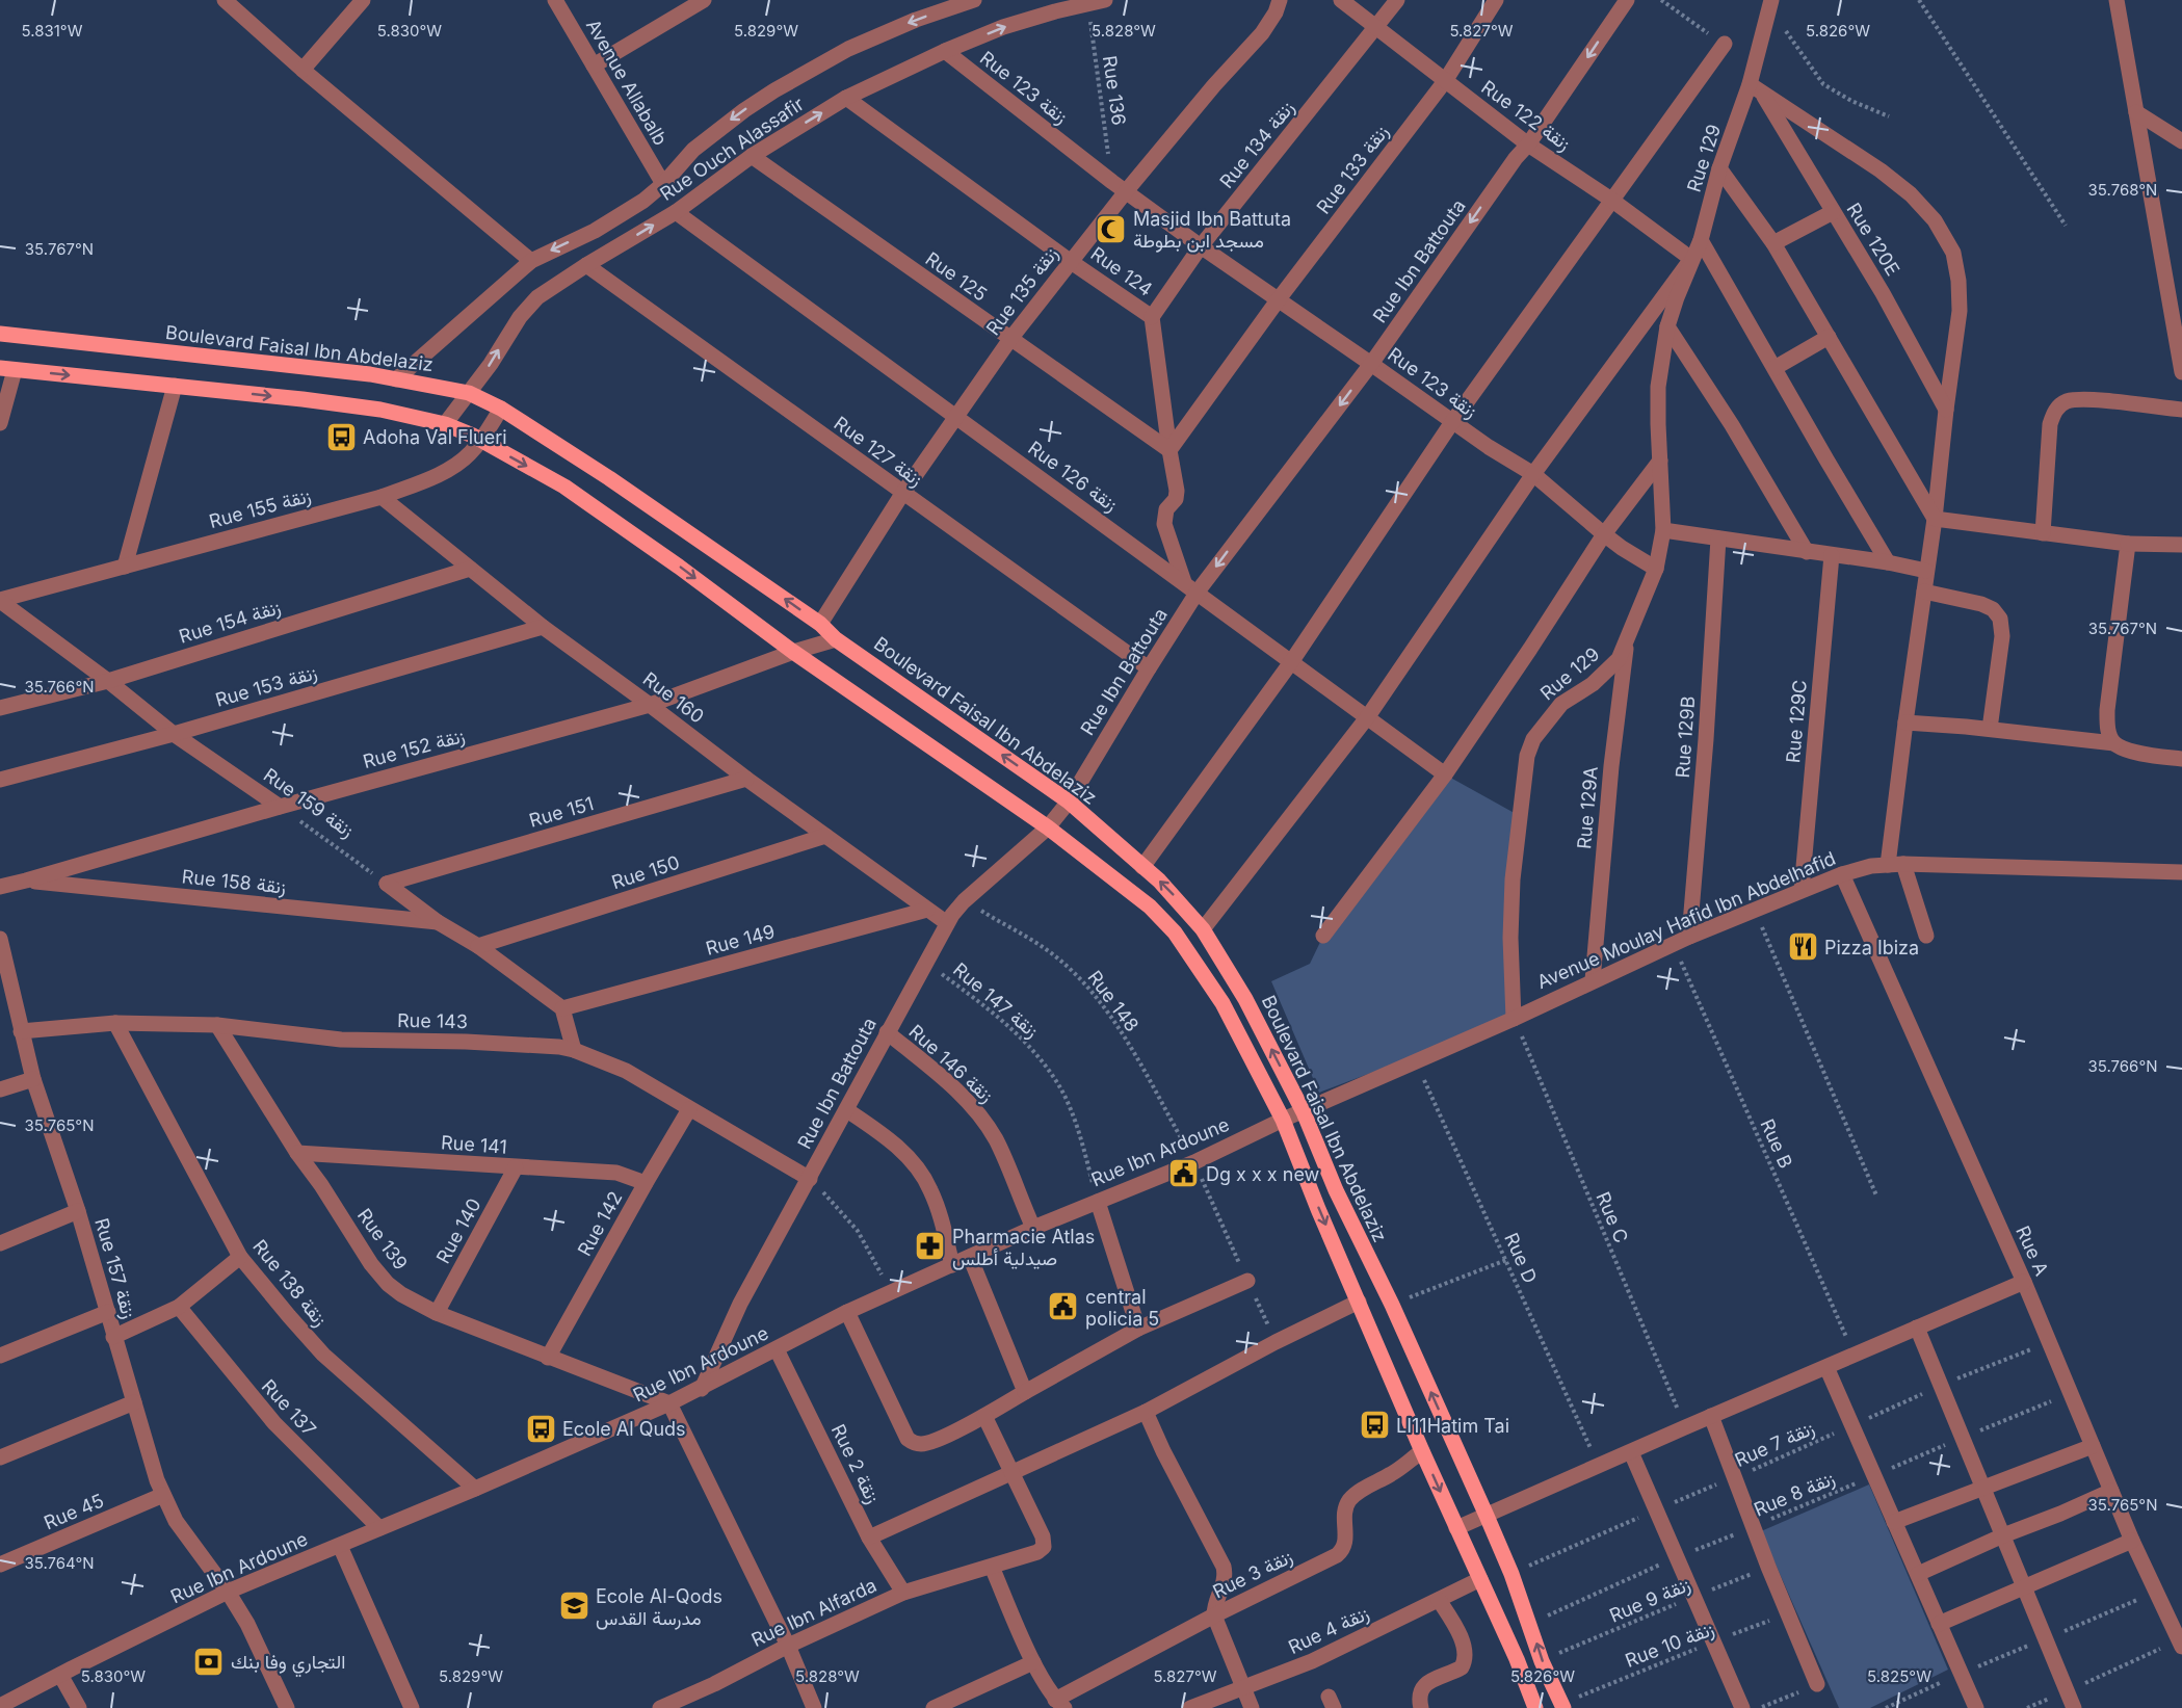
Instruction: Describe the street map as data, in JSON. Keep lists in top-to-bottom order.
{
  "streets": {
    "main road": ["Boulevard Faisal Ibn Abdelaziz"],
    "street": [
      "Avenue Allabalb",
      "Rue 123 زنقة",
      "Rue 122 زنقة",
      "Rue 134 زنقة",
      "Rue Ouch Alassafir",
      "Rue 129",
      "Rue 133 زنقة",
      "Rue 120E",
      "Rue Ibn Battouta",
      "Rue 124",
      "Rue 125",
      "Rue 135 زنقة",
      "Rue 127 زنقة",
      "Rue 126 زنقة",
      "Rue 155 زنقة",
      "Rue 154 زنقة",
      "Rue 153 زنقة",
      "Rue 160",
      "Rue 129C",
      "Rue 129B",
      "Rue 152 زنقة",
      "Rue 159 زنقة",
      "Rue 129A",
      "Rue 151",
      "Rue 150",
      "Rue 158 زنقة",
      "Avenue Moulay Hafid Ibn Abdelhafid",
      "Rue 149",
      "Rue 143",
      "Rue 146 زنقة",
      "Rue 141",
      "Rue Ibn Ardoune",
      "Rue 142",
      "Rue 140",
      "Rue 139",
      "Rue A",
      "Rue 157 زنقة",
      "Rue 138 زنقة",
      "Rue 137",
      "Rue 2 زنقة",
      "Rue 45",
      "Rue 3 زنقة",
      "Rue Ibn Alfarda",
      "Rue 4 زنقة"
    ],
    "path": [
      "Rue 136",
      "Rue 147 زنقة",
      "Rue 148",
      "Rue B",
      "Rue C",
      "Rue D",
      "Rue 7 زنقة",
      "Rue 8 زنقة",
      "Rue 9 زنقة",
      "Rue 10 زنقة"
    ]
  },
  "crossings": [
    ["Avenue Allabalb", "Rue Ouch Alassafir"],
    ["Rue 123 زنقة", "Rue 136"],
    ["Rue 123 زنقة", "Rue 134 زنقة"],
    ["Rue 123 زنقة", "Rue Ouch Alassafir"],
    ["Rue 123 زنقة", "Rue 129"],
    ["Rue 123 زنقة", "Rue 133 زنقة"],
    ["Rue 123 زنقة", "Rue Ibn Battouta"],
    ["Rue 123 زنقة", "Rue 135 زنقة"],
    ["Rue 136", "Rue Ouch Alassafir"],
    ["Rue 122 زنقة", "Rue 134 زنقة"],
    ["Rue 122 زنقة", "Rue 129"],
    ["Rue 122 زنقة", "Rue 133 زنقة"],
    ["Rue 122 زنقة", "Rue Ibn Battouta"],
    ["Rue 134 زنقة", "Rue 124"],
    ["Rue Ouch Alassafir", "Rue 124"],
    ["Rue Ouch Alassafir", "Rue 125"],
    ["Rue Ouch Alassafir", "Boulevard Faisal Ibn Abdelaziz"],
    ["Rue Ouch Alassafir", "Rue 127 زنقة"],
    ["Rue Ouch Alassafir", "Rue 126 زنقة"],
    ["Rue 129", "Rue 120E"],
    ["Rue 129", "Rue 129A"],
    ["Rue 129", "Avenue Moulay Hafid Ibn Abdelhafid"],
    ["Rue 129", "Rue C"],
    ["Rue 133 زنقة", "Rue 124"],
    ["Rue 133 زنقة", "Rue 125"],
    ["Rue Ibn Battouta", "Rue 124"],
    ["Rue Ibn Battouta", "Boulevard Faisal Ibn Abdelaziz"],
    ["Rue Ibn Battouta", "Rue 127 زنقة"],
    ["Rue Ibn Battouta", "Rue 126 زنقة"],
    ["Rue Ibn Battouta", "Rue 160"],
    ["Rue Ibn Battouta", "Rue 147 زنقة"],
    ["Rue Ibn Battouta", "Rue 148"],
    ["Rue Ibn Battouta", "Rue 143"],
    ["Rue Ibn Battouta", "Rue 146 زنقة"],
    ["Rue Ibn Battouta", "Rue Ibn Ardoune"],
    ["Rue 124", "Rue 125"],
    ["Rue 124", "Rue 135 زنقة"],
    ["Rue 124", "Rue 126 زنقة"],
    ["Rue 125", "Rue 135 زنقة"],
    ["Rue 135 زنقة", "Boulevard Faisal Ibn Abdelaziz"],
    ["Rue 135 زنقة", "Rue 127 زنقة"],
    ["Rue 135 زنقة", "Rue 126 زنقة"],
    ["Boulevard Faisal Ibn Abdelaziz", "Rue 155 زنقة"],
    ["Boulevard Faisal Ibn Abdelaziz", "Rue 152 زنقة"],
    ["Boulevard Faisal Ibn Abdelaziz", "Avenue Moulay Hafid Ibn Abdelhafid"],
    ["Boulevard Faisal Ibn Abdelaziz", "Rue Ibn Ardoune"],
    ["Boulevard Faisal Ibn Abdelaziz", "Rue 7 زنقة"],
    ["Boulevard Faisal Ibn Abdelaziz", "Rue 8 زنقة"],
    ["Boulevard Faisal Ibn Abdelaziz", "Rue 3 زنقة"],
    ["Boulevard Faisal Ibn Abdelaziz", "Rue 9 زنقة"],
    ["Boulevard Faisal Ibn Abdelaziz", "Rue 4 زنقة"],
    ["Boulevard Faisal Ibn Abdelaziz", "Rue 10 زنقة"],
    ["Rue 155 زنقة", "Rue 160"],
    ["Rue 155 زنقة", "Rue 159 زنقة"],
    ["Rue 154 زنقة", "Rue 160"],
    ["Rue 154 زنقة", "Rue 159 زنقة"],
    ["Rue 153 زنقة", "Rue 160"],
    ["Rue 153 زنقة", "Rue 159 زنقة"],
    ["Rue 160", "Rue 152 زنقة"],
    ["Rue 160", "Rue 151"],
    ["Rue 160", "Rue 150"],
    ["Rue 160", "Rue 149"],
    ["Rue 129C", "Avenue Moulay Hafid Ibn Abdelhafid"],
    ["Rue 129B", "Avenue Moulay Hafid Ibn Abdelhafid"],
    ["Rue 152 زنقة", "Rue 159 زنقة"],
    ["Rue 152 زنقة", "Rue 158 زنقة"],
    ["Rue 159 زنقة", "Rue 151"],
    ["Rue 129A", "Avenue Moulay Hafid Ibn Abdelhafid"],
    ["Avenue Moulay Hafid Ibn Abdelhafid", "Rue B"],
    ["Avenue Moulay Hafid Ibn Abdelhafid", "Rue Ibn Ardoune"],
    ["Avenue Moulay Hafid Ibn Abdelhafid", "Rue C"],
    ["Avenue Moulay Hafid Ibn Abdelhafid", "Rue A"],
    ["Avenue Moulay Hafid Ibn Abdelhafid", "Rue D"],
    ["Rue 147 زنقة", "Rue Ibn Ardoune"],
    ["Rue 148", "Rue Ibn Ardoune"],
    ["Rue 143", "Rue 142"],
    ["Rue 143", "Rue 139"],
    ["Rue 143", "Rue 157 زنقة"],
    ["Rue 143", "Rue 138 زنقة"],
    ["Rue 146 زنقة", "Rue Ibn Ardoune"],
    ["Rue 141", "Rue 142"],
    ["Rue 141", "Rue 140"],
    ["Rue 141", "Rue 139"],
    ["Rue Ibn Ardoune", "Rue 139"],
    ["Rue Ibn Ardoune", "Rue 157 زنقة"],
    ["Rue Ibn Ardoune", "Rue 138 زنقة"],
    ["Rue Ibn Ardoune", "Rue 137"],
    ["Rue Ibn Ardoune", "Rue 2 زنقة"],
    ["Rue 142", "Rue 139"],
    ["Rue 140", "Rue 139"],
    ["Rue A", "Rue 7 زنقة"],
    ["Rue A", "Rue 8 زنقة"],
    ["Rue 157 زنقة", "Rue 45"],
    ["Rue 2 زنقة", "Rue Ibn Alfarda"]
  ],
  "places": {
    "mosque": ["Masjid Ibn Battuta مسجد ابن بطوطة"],
    "bus stop": ["Adoha Val Flueri", "LI11Hatim Tai", "Ecole Al Quds"],
    "restaurant": ["Pizza Ibiza"],
    "public building": ["Dg x x x new", "central policia 5"],
    "pharmacy": ["Pharmacie Atlas صيدلية أطلس"],
    "school or university": ["Ecole Al-Qods مدرسة القدس"],
    "bank": ["التجاري وفا بنك"]
  },
  "coordinates": [
    "5.830°W",
    "5.829°W",
    "5.828°W",
    "5.827°W",
    "5.826°W",
    "5.831°W",
    "35.768°N",
    "35.767°N",
    "35.766°N",
    "35.765°N",
    "35.764°N",
    "5.825°W"
  ]
}
